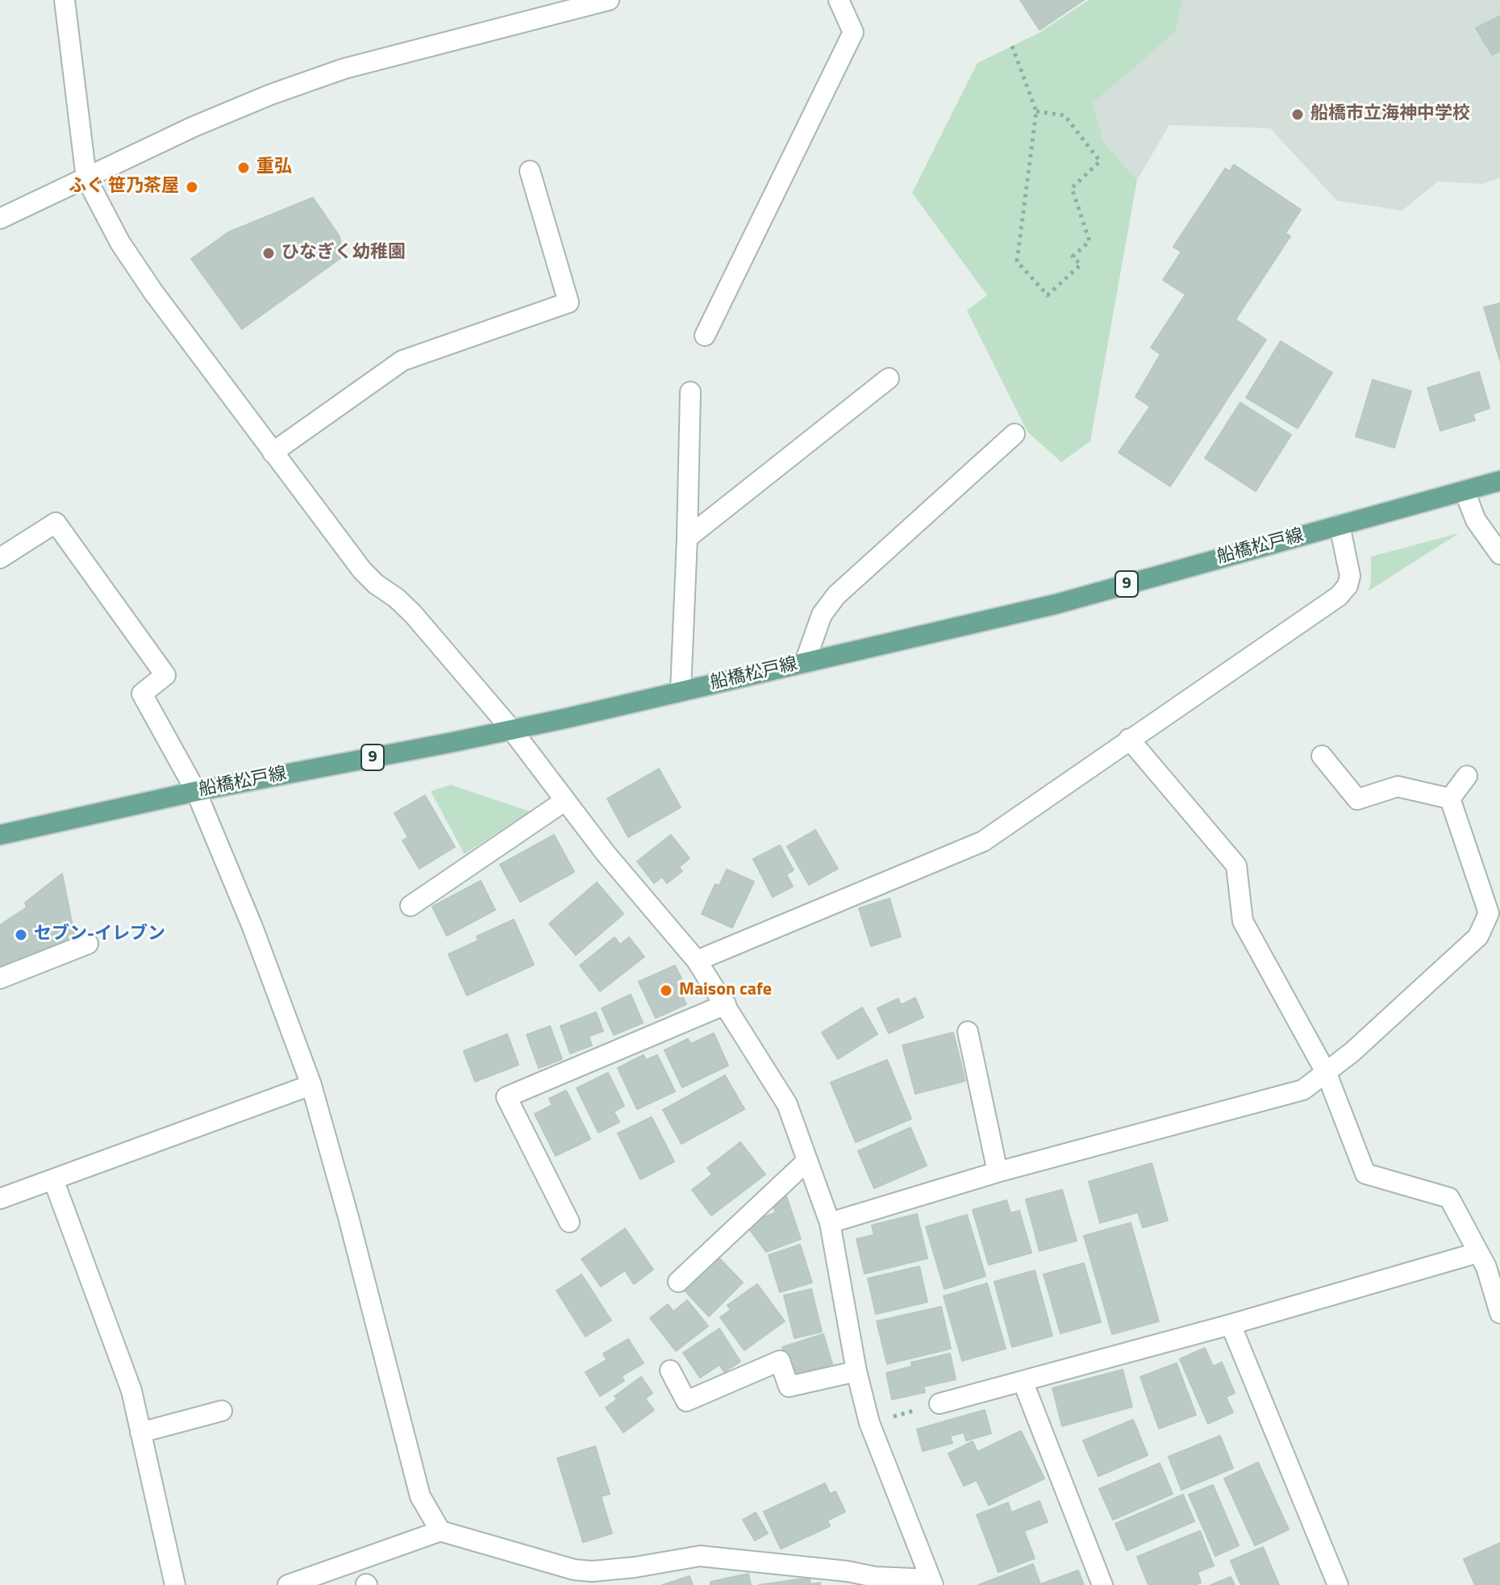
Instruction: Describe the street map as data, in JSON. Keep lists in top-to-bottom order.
{
  "streets": {
    "main road": ["船橋松戸線", "9"]
  },
  "places": [
    "船橋市立海神中学校",
    "重弘",
    "ふぐ 笹乃茶屋",
    "ひなぎく幼稚園",
    "セブン-イレブン",
    "Maison cafe"
  ]
}
